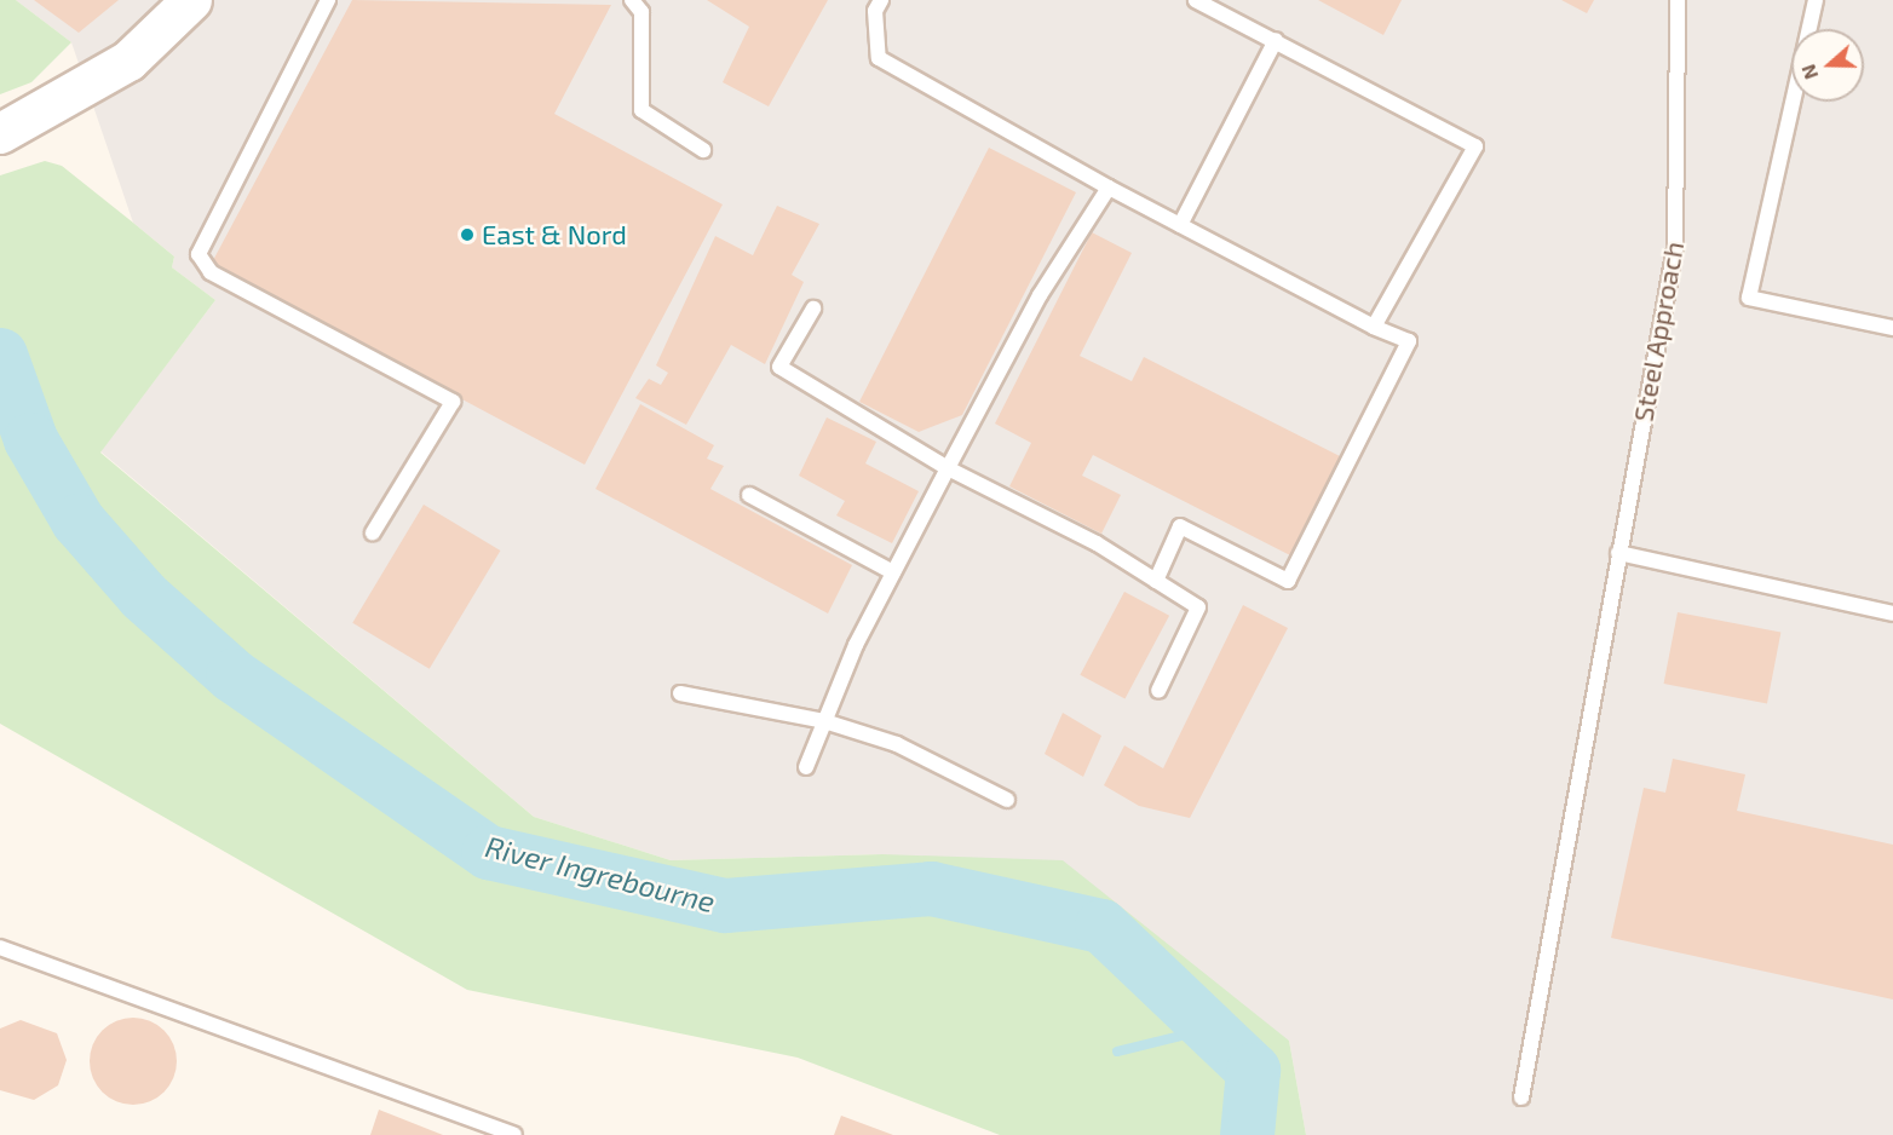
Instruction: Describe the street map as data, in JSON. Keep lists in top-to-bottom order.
{
  "streets": {
    "lane": ["Steel Approach"]
  },
  "water": ["River Ingrebourne"],
  "places": ["East & Nord"],
  "north": "left"
}
